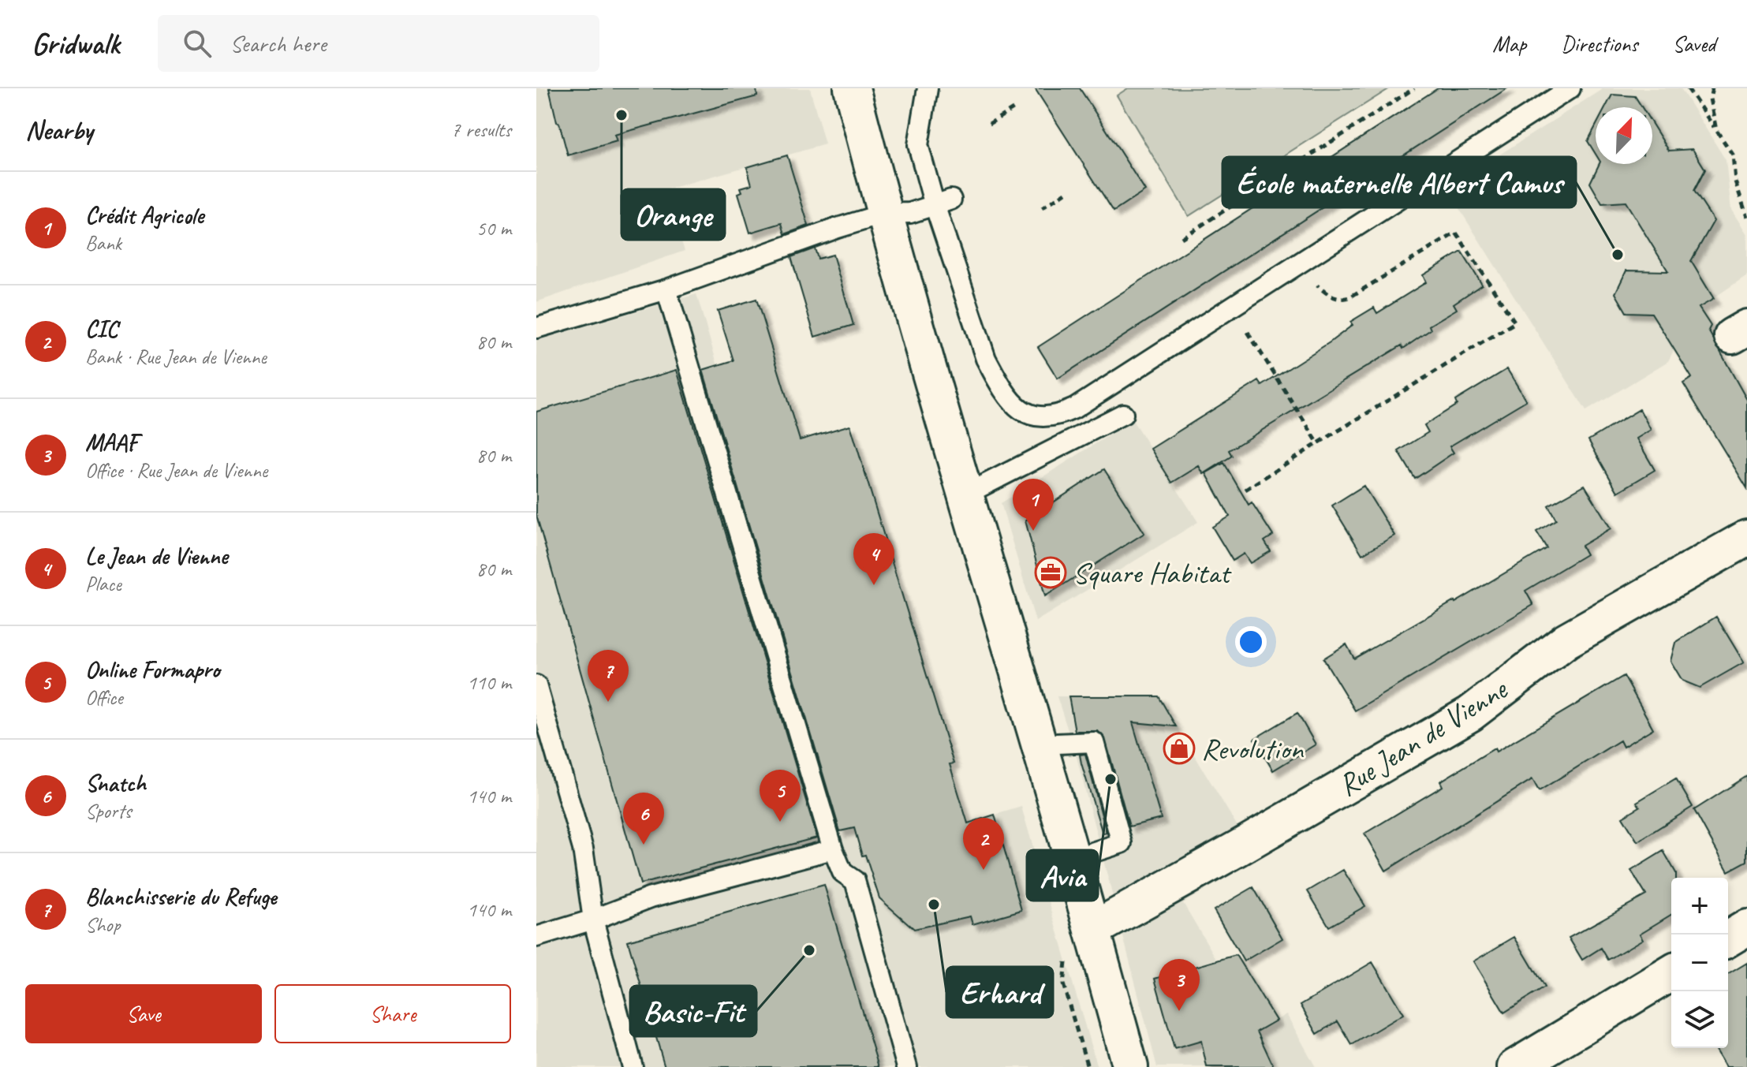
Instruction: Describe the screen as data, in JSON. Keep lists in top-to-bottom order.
{
  "streets": {
    "main road": ["Rue Jean de Vienne"]
  },
  "places": {
    "other": [
      "Orange",
      "École maternelle Albert Camus",
      "Avia",
      "Erhard",
      "Basic-Fit"
    ],
    "office": ["Square Habitat"],
    "shop": ["Revolution"]
  },
  "north": "top right",
  "page": {
    "header": "Gridwalk",
    "search": "Search here",
    "nav": ["Map", "Directions", "Saved"],
    "heading": ["Nearby", "7 results"],
    "list": [
      {
        "mark": "1",
        "name": "Crédit Agricole",
        "note": "Bank",
        "value": "50 m"
      },
      {
        "mark": "2",
        "name": "CIC",
        "note": "Bank · Rue Jean de Vienne",
        "value": "80 m"
      },
      {
        "mark": "3",
        "name": "MAAF",
        "note": "Office · Rue Jean de Vienne",
        "value": "80 m"
      },
      {
        "mark": "4",
        "name": "Le Jean de Vienne",
        "note": "Place",
        "value": "80 m"
      },
      {
        "mark": "5",
        "name": "Online Formapro",
        "note": "Office",
        "value": "110 m"
      },
      {
        "mark": "6",
        "name": "Snatch",
        "note": "Sports",
        "value": "140 m"
      },
      {
        "mark": "7",
        "name": "Blanchisserie du Refuge",
        "note": "Shop",
        "value": "140 m"
      }
    ],
    "pins": [
      "1",
      "4",
      "7",
      "5",
      "6",
      "2",
      "3"
    ],
    "map_buttons": ["+", "−"],
    "buttons": ["Save", "Share"]
  }
}
